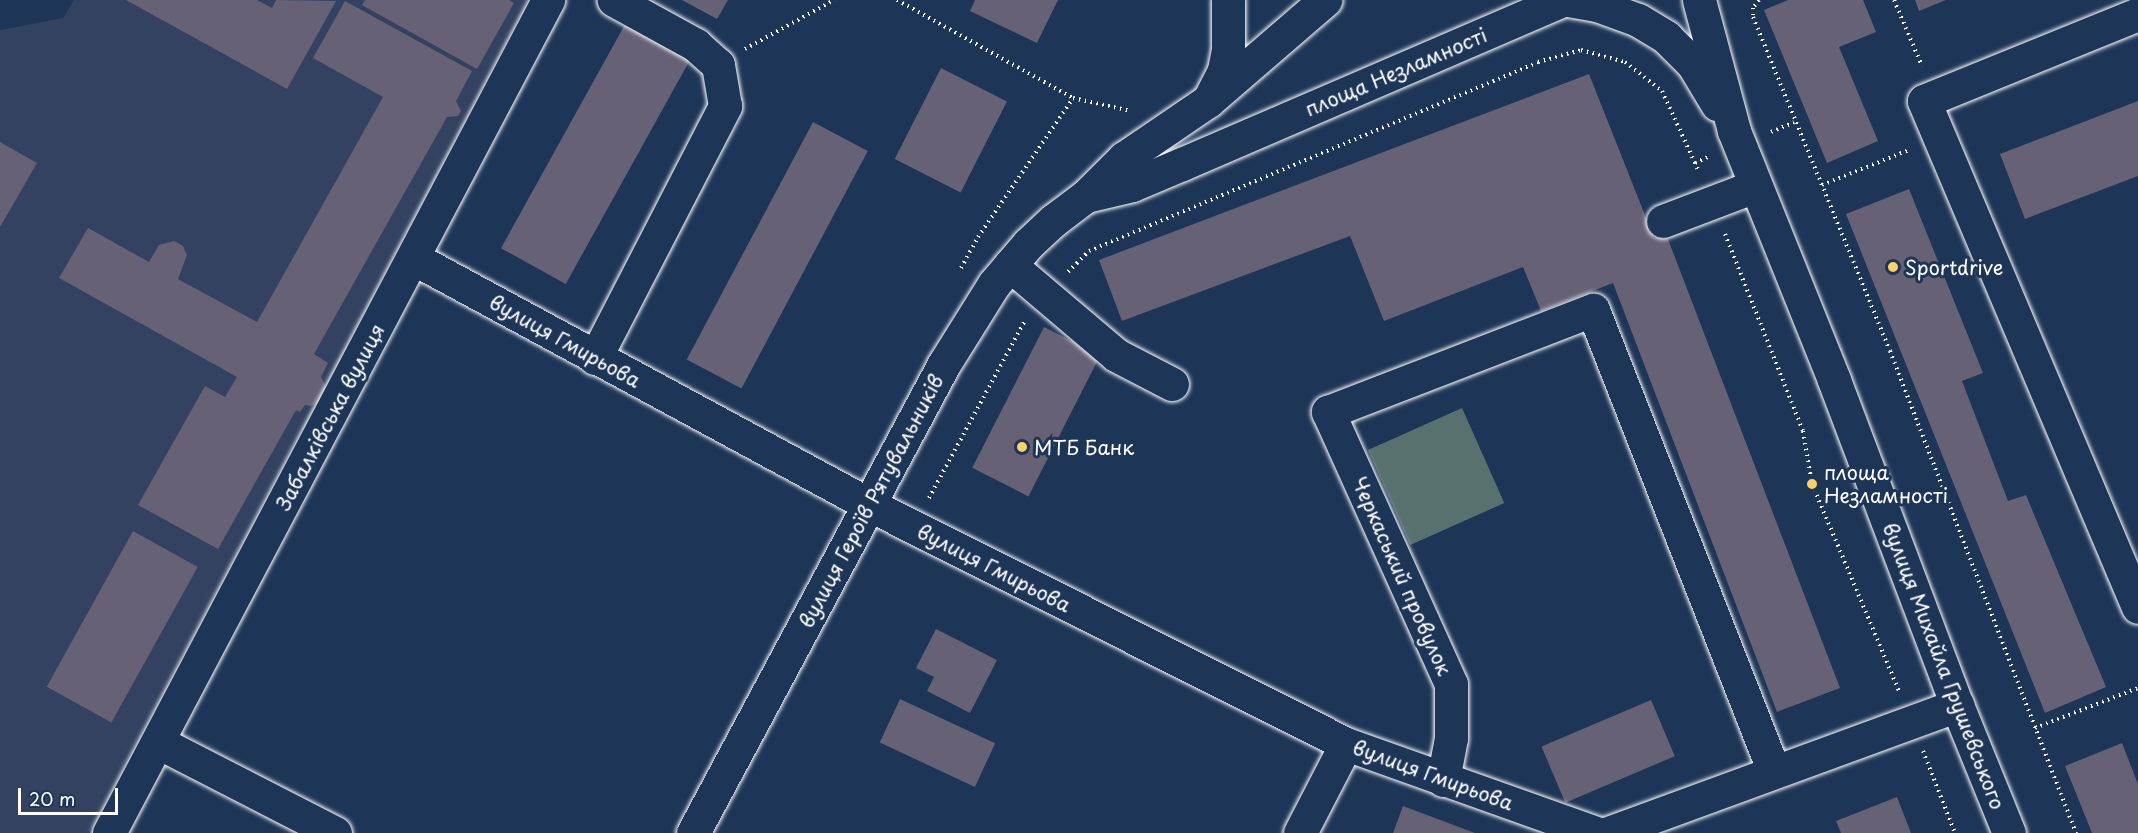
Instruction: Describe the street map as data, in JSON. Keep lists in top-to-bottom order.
{
  "streets": {
    "street": [
      "площа Незламності",
      "вулиця Гмирьова",
      "Забалківська вулиця",
      "вулиця Героїв Рятувальників",
      "Черкаський провулок",
      "вулиця Михайла Грушевського"
    ]
  },
  "crossings": [
    ["площа Незламності", "вулиця Героїв Рятувальників"],
    ["вулиця Гмирьова", "Забалківська вулиця"],
    ["вулиця Гмирьова", "вулиця Героїв Рятувальників"],
    ["вулиця Гмирьова", "Черкаський провулок"]
  ],
  "places": ["Sportdrive", "МТБ Банк", "площа Незламності"],
  "scale_bar": "20 m"
}
